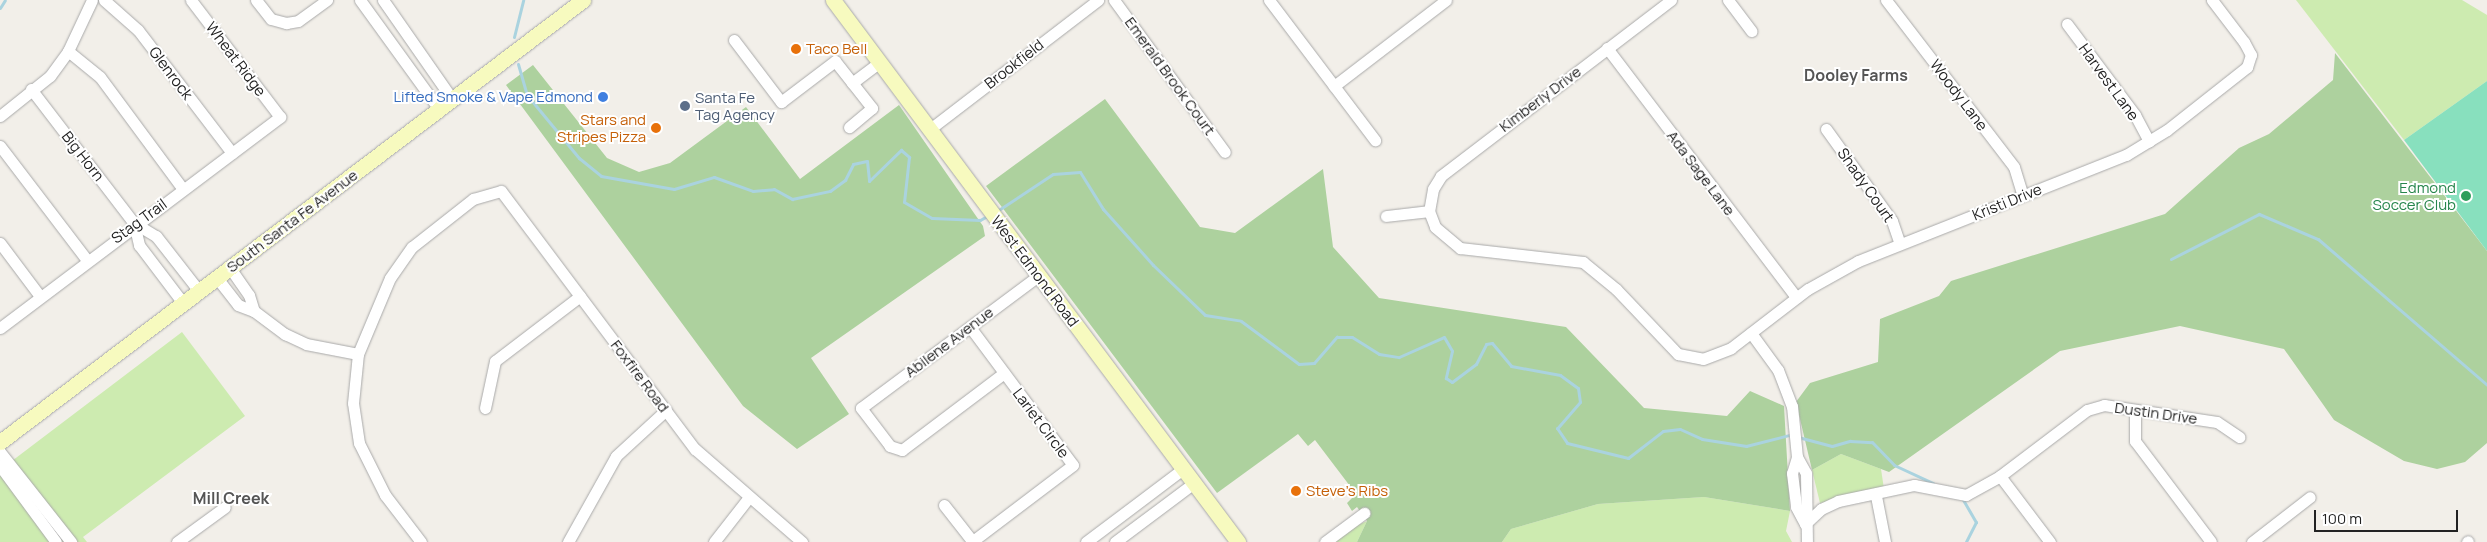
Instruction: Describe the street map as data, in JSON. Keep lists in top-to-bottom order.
{
  "streets": {
    "main road": ["South Santa Fe Avenue", "West Edmond Road"],
    "street": [
      "Wheat Ridge",
      "Brookfield",
      "Glenrock",
      "Emerald Brook Court",
      "Harvest Lane",
      "Woody Lane",
      "Kimberly Drive",
      "Big Horn",
      "Ada Sage Lane",
      "Shady Court",
      "Kristi Drive",
      "Stag Trail",
      "Abilene Avenue",
      "Foxfire Road",
      "Dustin Drive",
      "Lariet Circle"
    ]
  },
  "crossings": [
    ["Wheat Ridge", "Stag Trail"],
    ["Brookfield", "West Edmond Road"],
    ["Glenrock", "Stag Trail"],
    ["Harvest Lane", "Kristi Drive"],
    ["Woody Lane", "Kristi Drive"],
    ["Kimberly Drive", "Ada Sage Lane"],
    ["Kimberly Drive", "Kristi Drive"],
    ["Big Horn", "Stag Trail"],
    ["Big Horn", "South Santa Fe Avenue"],
    ["Ada Sage Lane", "Kristi Drive"],
    ["Shady Court", "Kristi Drive"],
    ["West Edmond Road", "Abilene Avenue"],
    ["Abilene Avenue", "Lariet Circle"]
  ],
  "districts": ["Dooley Farms", "Mill Creek"],
  "places": [
    "Taco Bell",
    "Lifted Smoke & Vape Edmond",
    "Santa Fe Tag Agency",
    "Stars and Stripes Pizza",
    "Edmond Soccer Club",
    "Steve's Ribs"
  ],
  "scale_bar": "100 m"
}
